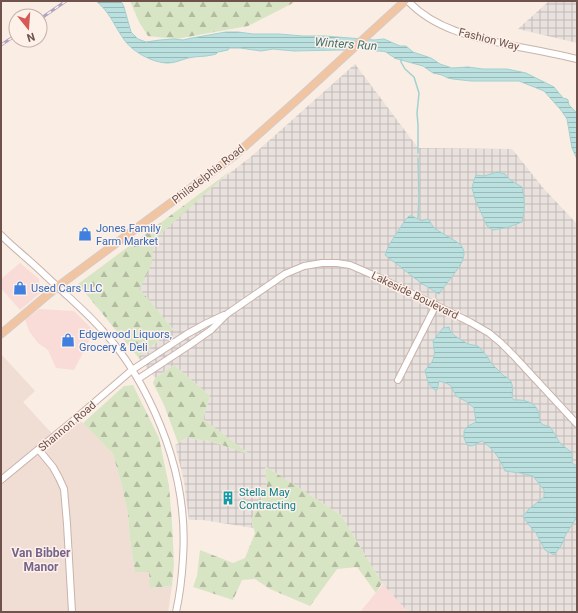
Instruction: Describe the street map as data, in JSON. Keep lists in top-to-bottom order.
{
  "streets": {
    "main road": ["Philadelphia Road"],
    "street": ["Fashion Way", "Lakeside Boulevard", "Shannon Road"]
  },
  "crossings": [
    ["Lakeside Boulevard", "Shannon Road"]
  ],
  "districts": ["Van Bibber Manor"],
  "water": ["Winters Run"],
  "places": {
    "shop": ["Jones Family Farm Market", "Used Cars LLC", "Edgewood Liquors, Grocery & Deli"],
    "building": ["Stella May Contracting"]
  },
  "north": "bottom"
}
